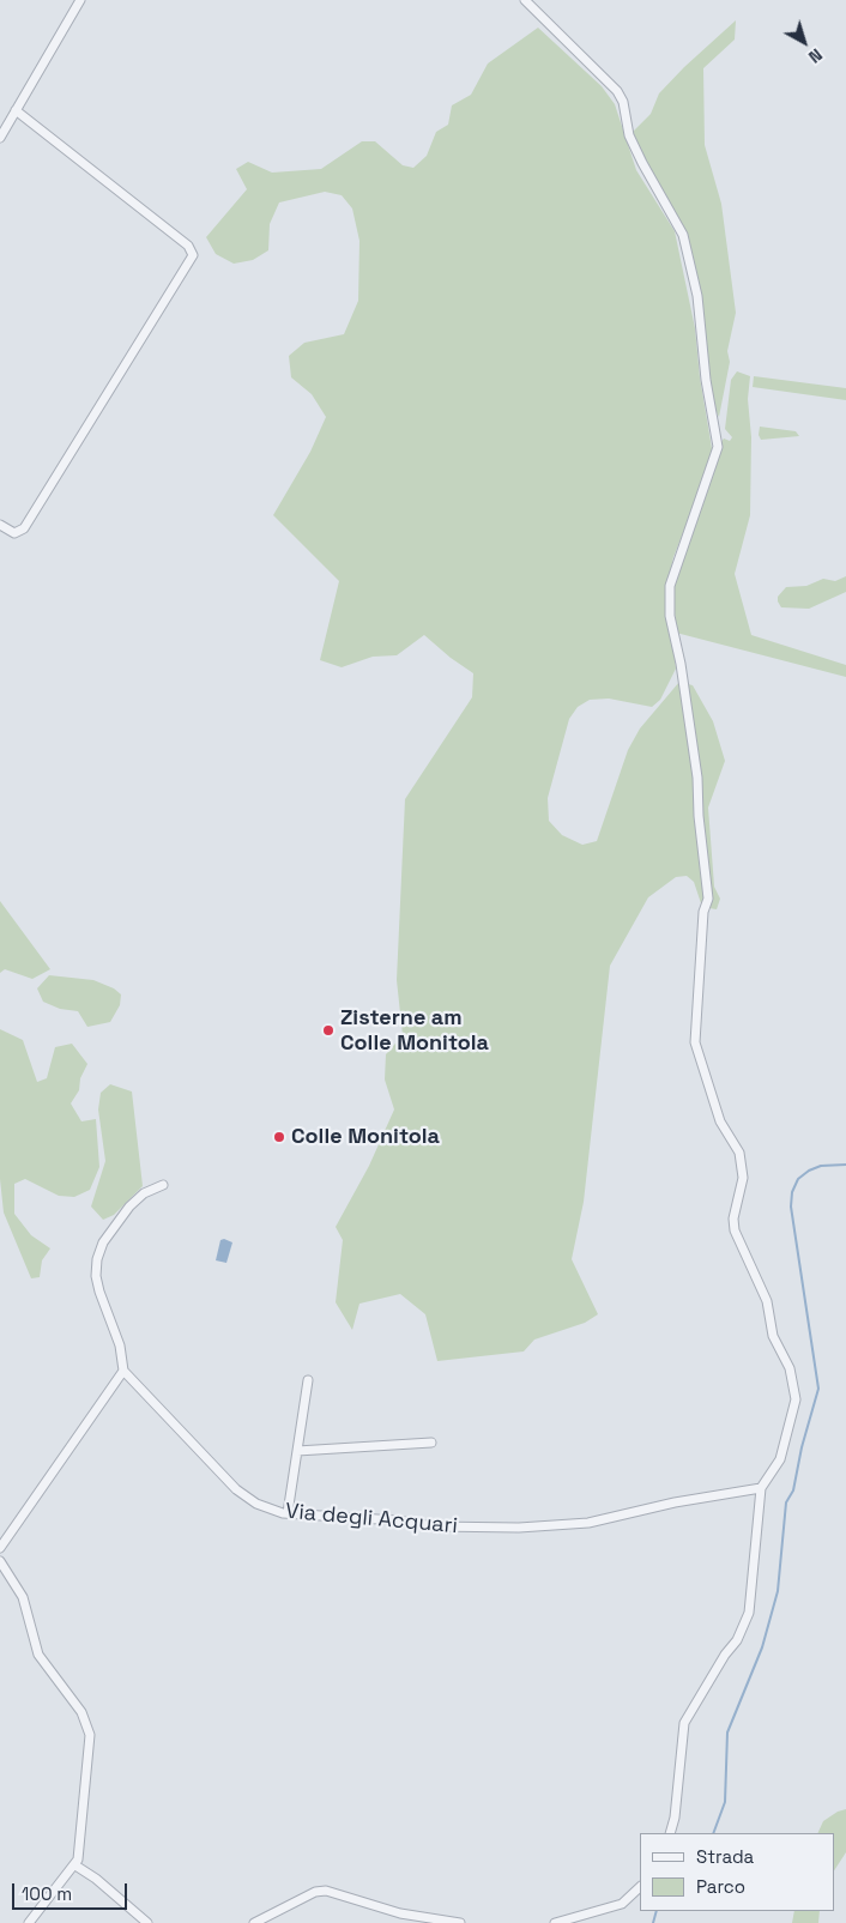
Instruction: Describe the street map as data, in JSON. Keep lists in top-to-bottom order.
{
  "streets": {
    "street": ["Via degli Acquari"]
  },
  "places": ["Zisterne am Colle Monitola", "Colle Monitola"],
  "legend": ["Strada", "Parco"],
  "scale_bar": "100 m",
  "north": "bottom right"
}
